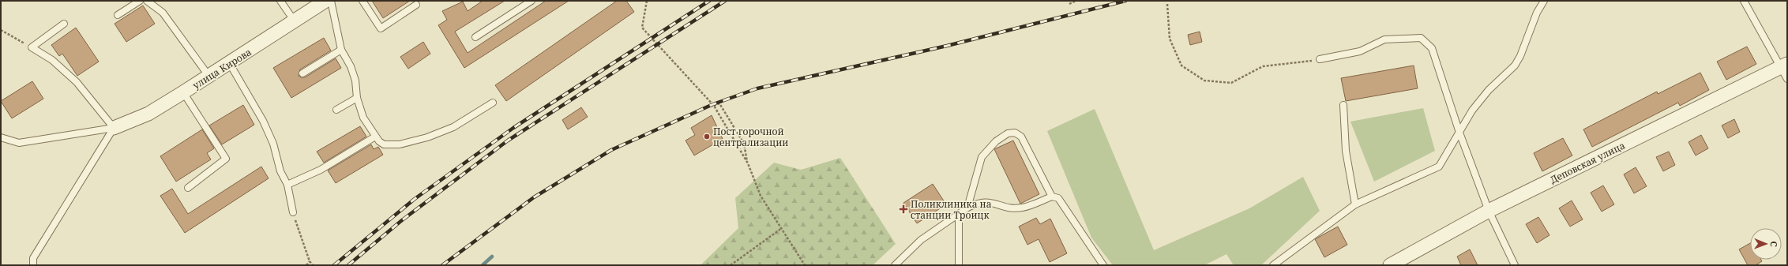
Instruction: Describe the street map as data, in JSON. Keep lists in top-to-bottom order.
{
  "streets": {
    "street": ["улица Кирова", "Деповская улица"]
  },
  "places": {
    "other": ["Пост горочной централизации"],
    "health": ["Поликлиника на станции Троицк"]
  },
  "north": "right"
}
